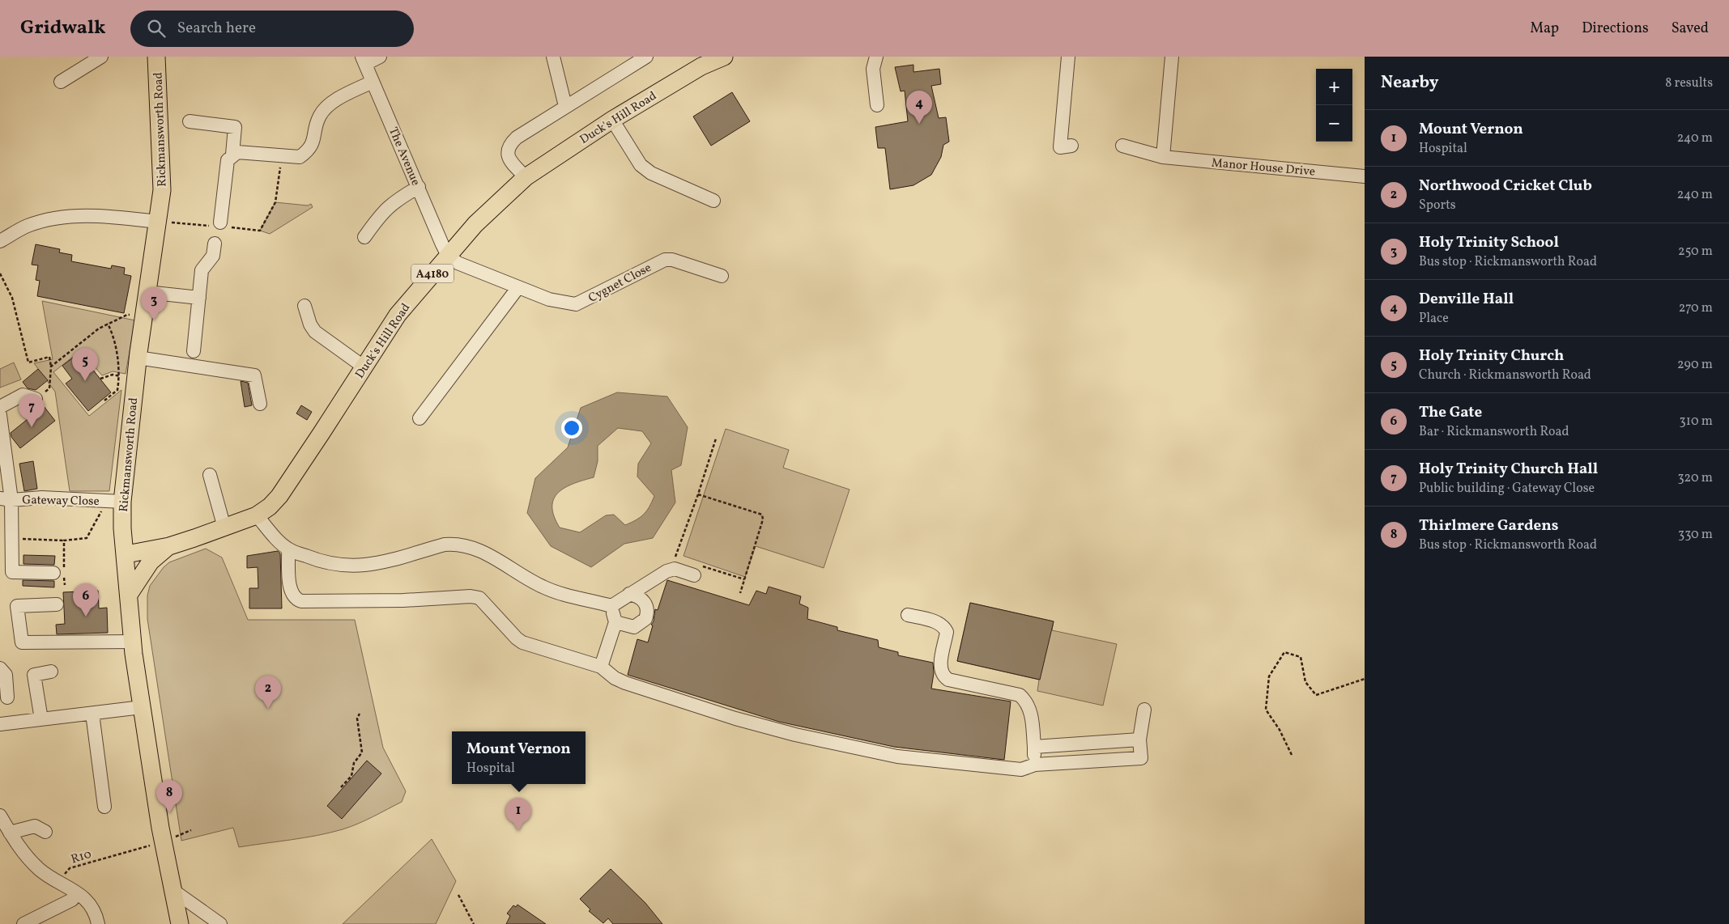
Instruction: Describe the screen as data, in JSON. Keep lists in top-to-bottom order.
{
  "streets": {
    "main road": ["Duck's Hill Road", "Rickmansworth Road", "A4180"],
    "street": [
      "The Avenue",
      "Manor House Drive",
      "Cygnet Close",
      "Gateway Close"
    ],
    "path": ["R10"]
  },
  "crossings": [
    ["Duck's Hill Road", "Rickmansworth Road"],
    ["Duck's Hill Road", "The Avenue"],
    ["Duck's Hill Road", "Cygnet Close"],
    ["Rickmansworth Road", "Gateway Close"],
    ["Rickmansworth Road", "R10"],
    ["The Avenue", "Cygnet Close"]
  ],
  "page": {
    "header": "Gridwalk",
    "search": "Search here",
    "nav": ["Map", "Directions", "Saved"],
    "heading": ["Nearby", "8 results"],
    "map_buttons": ["+", "−"],
    "pins": [
      "4",
      "3",
      "5",
      "7",
      "6",
      "2",
      "8",
      "1"
    ],
    "list": [
      {
        "mark": "1",
        "name": "Mount Vernon",
        "note": "Hospital",
        "value": "240 m"
      },
      {
        "mark": "2",
        "name": "Northwood Cricket Club",
        "note": "Sports",
        "value": "240 m"
      },
      {
        "mark": "3",
        "name": "Holy Trinity School",
        "note": "Bus stop · Rickmansworth Road",
        "value": "250 m"
      },
      {
        "mark": "4",
        "name": "Denville Hall",
        "note": "Place",
        "value": "270 m"
      },
      {
        "mark": "5",
        "name": "Holy Trinity Church",
        "note": "Church · Rickmansworth Road",
        "value": "290 m"
      },
      {
        "mark": "6",
        "name": "The Gate",
        "note": "Bar · Rickmansworth Road",
        "value": "310 m"
      },
      {
        "mark": "7",
        "name": "Holy Trinity Church Hall",
        "note": "Public building · Gateway Close",
        "value": "320 m"
      },
      {
        "mark": "8",
        "name": "Thirlmere Gardens",
        "note": "Bus stop · Rickmansworth Road",
        "value": "330 m"
      }
    ],
    "popup": ["Mount Vernon", "Hospital"]
  }
}
